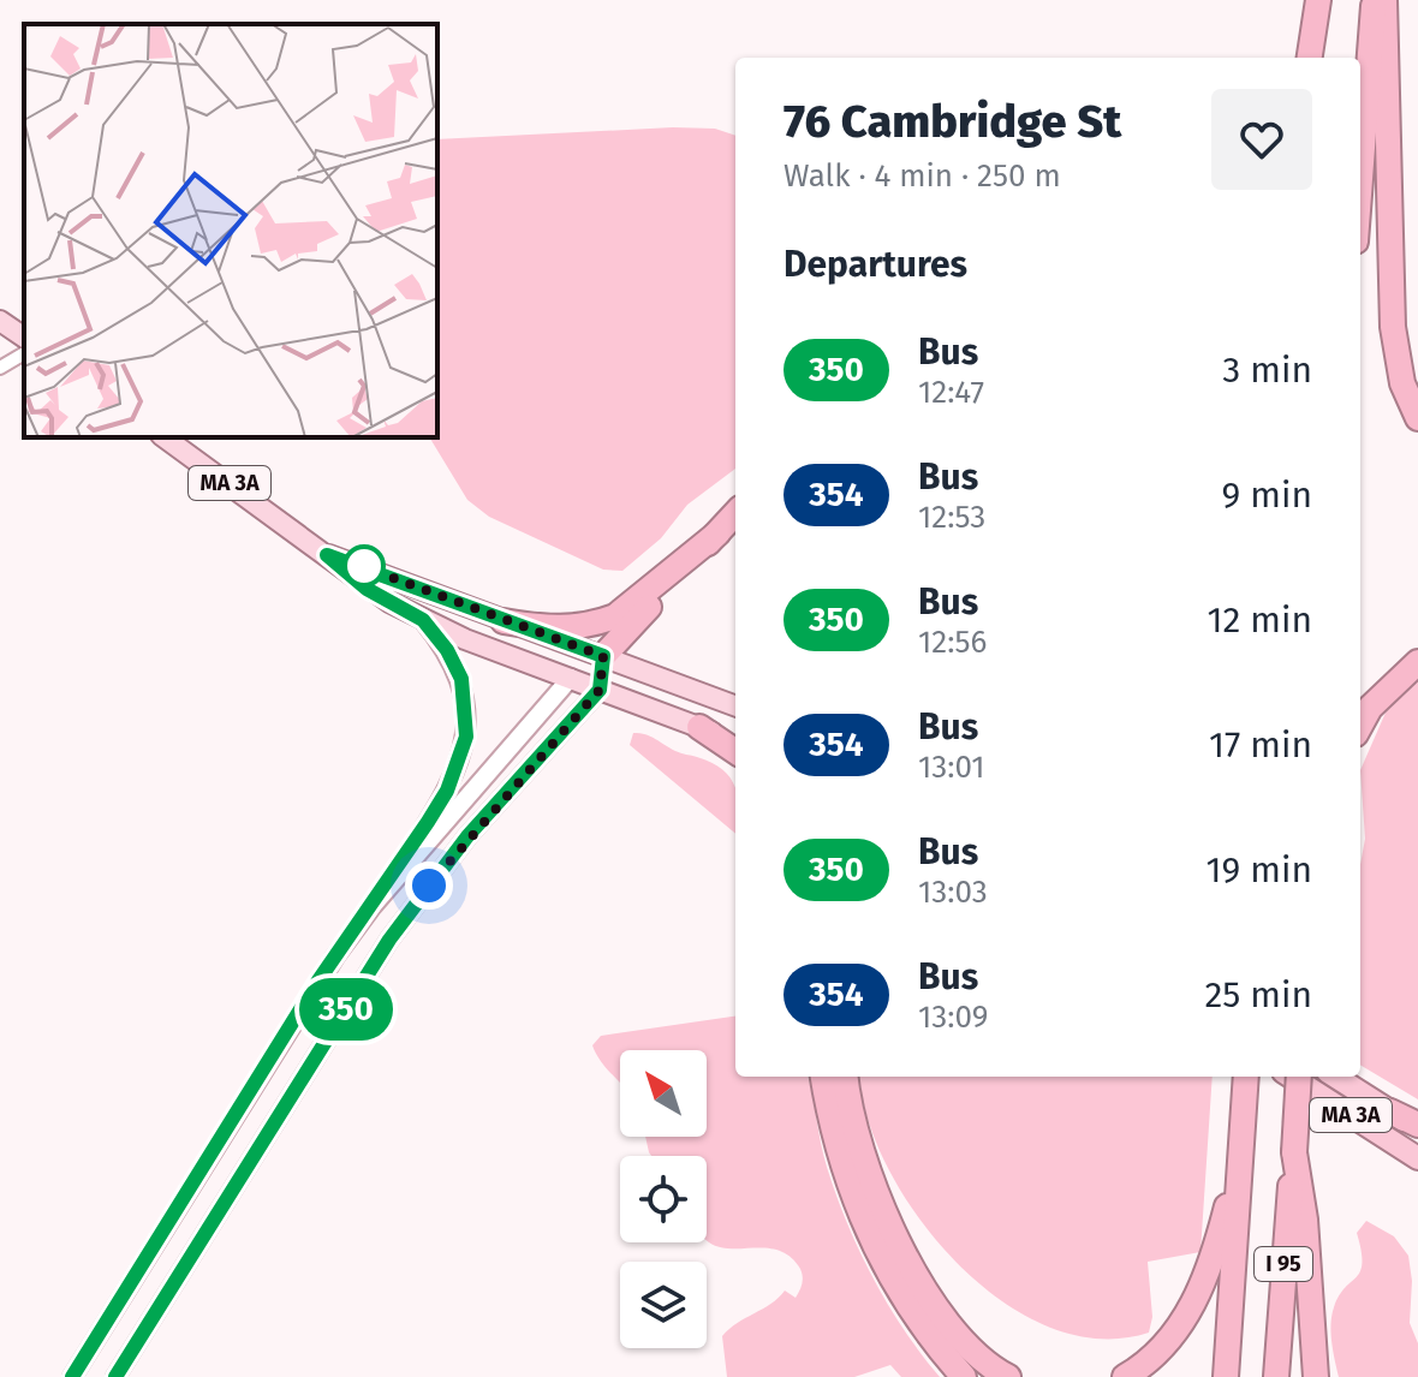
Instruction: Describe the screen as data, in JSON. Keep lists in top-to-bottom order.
{
  "streets": {
    "highway": ["MA 3A", "I 95"]
  },
  "lines": ["bus line 350"],
  "north": "top left",
  "page": {
    "on_map": "350",
    "heading": [
      ["76 Cambridge St", "Walk · 4 min · 250 m"],
      "Departures"
    ],
    "list": [
      {
        "mark": "350",
        "name": "Bus",
        "note": "12:47",
        "value": "3 min"
      },
      {
        "mark": "354",
        "name": "Bus",
        "note": "12:53",
        "value": "9 min"
      },
      {
        "mark": "350",
        "name": "Bus",
        "note": "12:56",
        "value": "12 min"
      },
      {
        "mark": "354",
        "name": "Bus",
        "note": "13:01",
        "value": "17 min"
      },
      {
        "mark": "350",
        "name": "Bus",
        "note": "13:03",
        "value": "19 min"
      },
      {
        "mark": "354",
        "name": "Bus",
        "note": "13:09",
        "value": "25 min"
      }
    ]
  }
}
